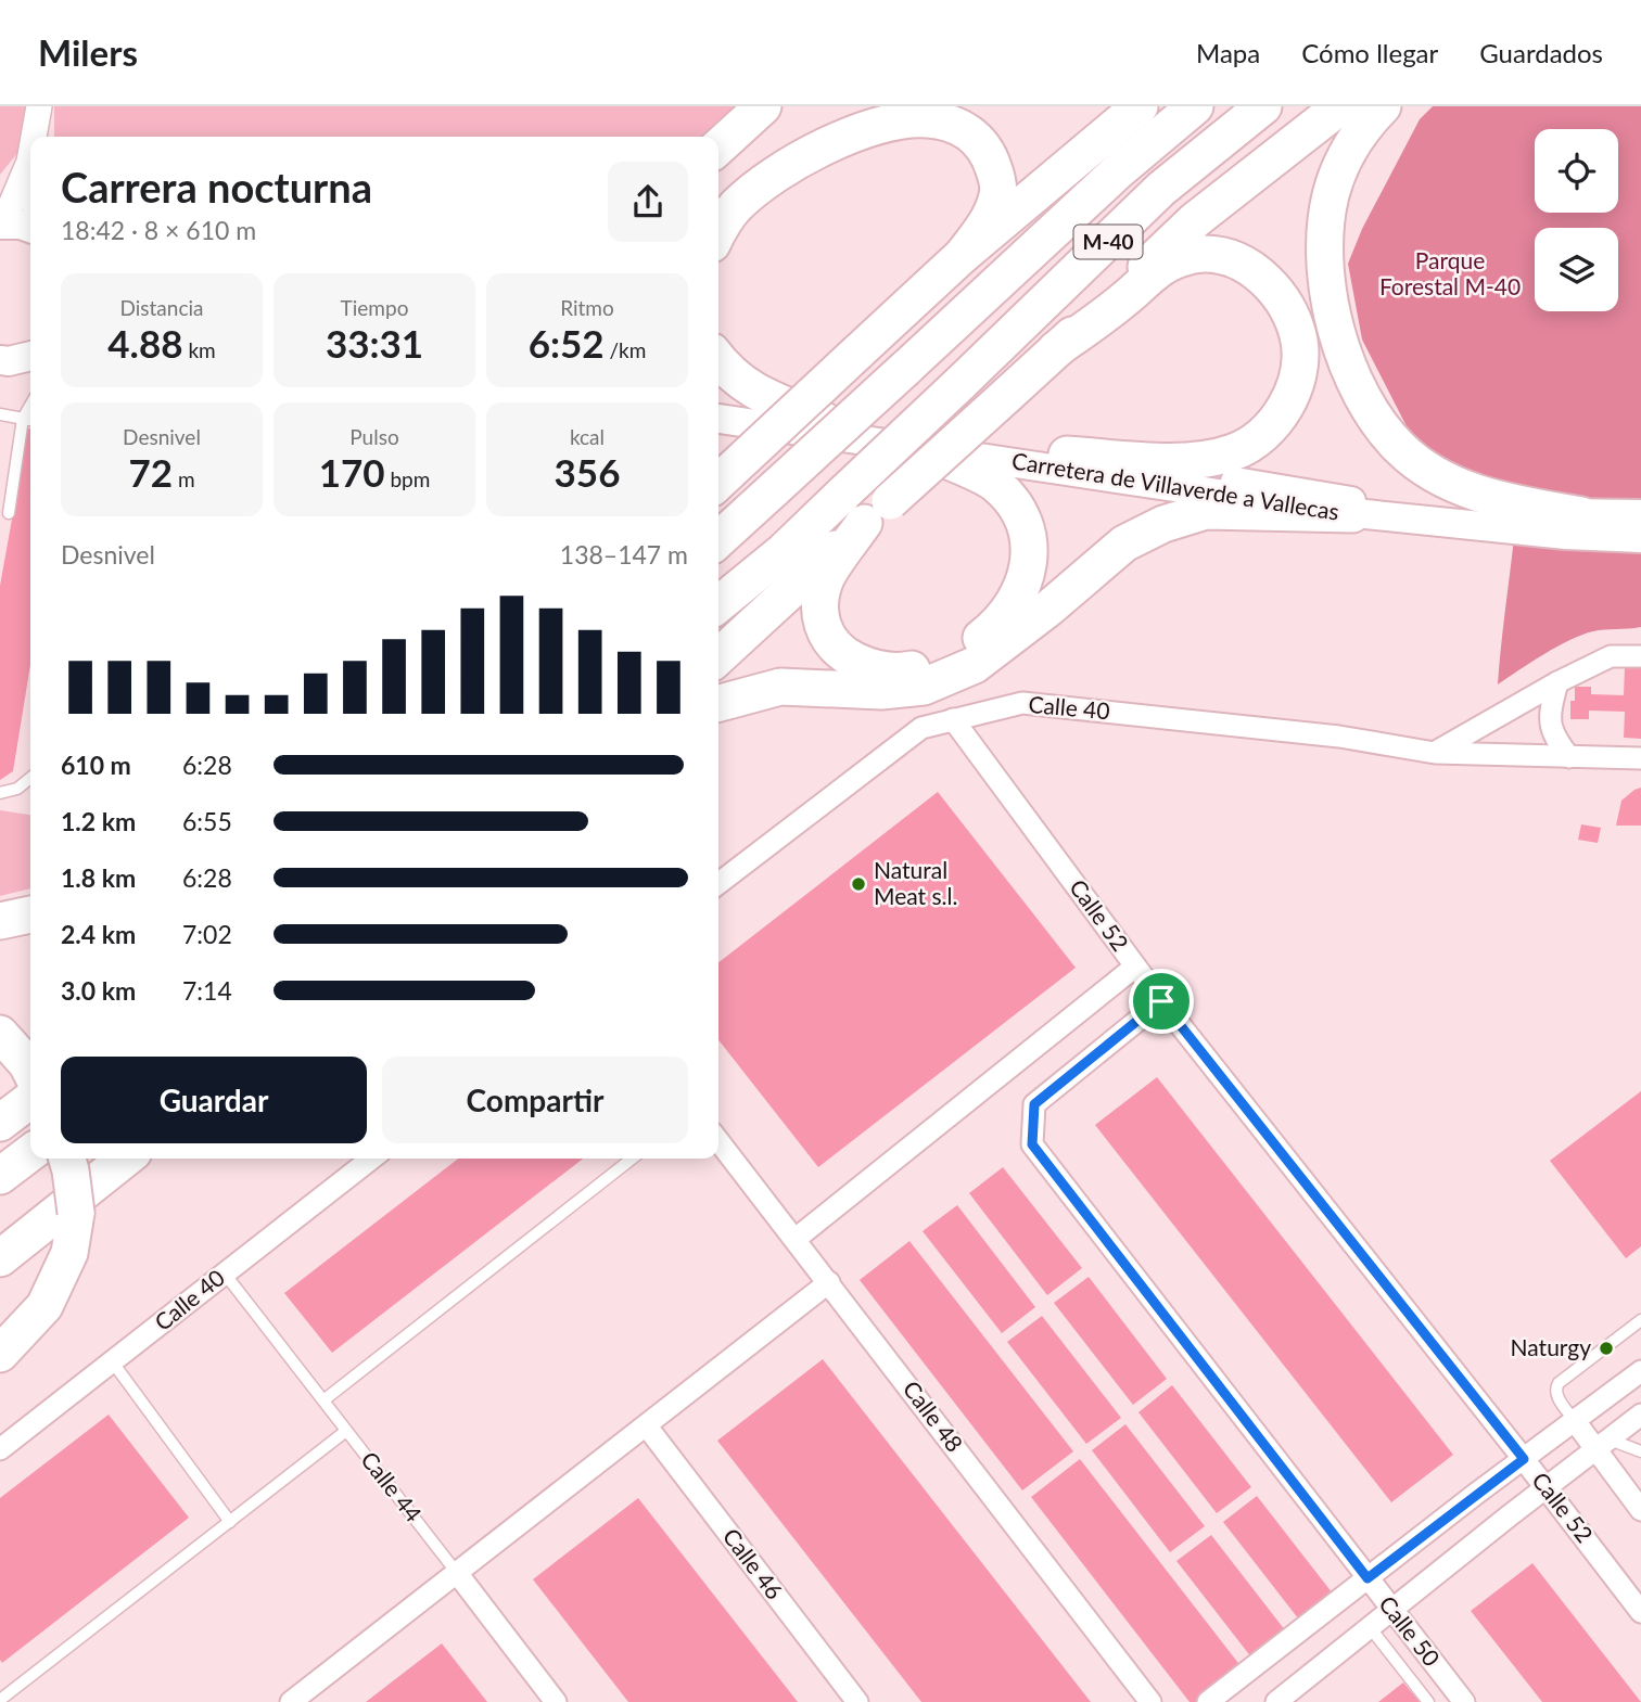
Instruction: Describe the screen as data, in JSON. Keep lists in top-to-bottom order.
{
  "streets": {
    "highway": ["M-40"],
    "main road": ["Carretera de Villaverde a Vallecas"],
    "street": [
      "Calle 40",
      "Calle 52",
      "Calle 48",
      "Calle 44",
      "Calle 46",
      "Calle 50"
    ]
  },
  "crossings": [
    ["Calle 40", "Calle 52"],
    ["Calle 40", "Calle 44"],
    ["Calle 52", "Calle 50"]
  ],
  "parks": ["Parque Forestal M-40"],
  "places": ["Natural Meat s.l.", "Naturgy"],
  "page": {
    "header": "Milers",
    "nav": ["Mapa", "Cómo llegar", "Guardados"],
    "heading": ["Carrera nocturna", "18:42 · 8 × 610 m"],
    "stats": [
      ["Distancia", "4.88 km"],
      ["Tiempo", "33:31"],
      ["Ritmo", "6:52 /km"],
      ["Desnivel", "72 m"],
      ["Pulso", "170 bpm"],
      ["kcal", "356"]
    ],
    "chart": ["Desnivel", "138–147 m"],
    "list": [
      {
        "name": "610 m",
        "note": "6:28"
      },
      {
        "name": "1.2 km",
        "note": "6:55"
      },
      {
        "name": "1.8 km",
        "note": "6:28"
      },
      {
        "name": "2.4 km",
        "note": "7:02"
      },
      {
        "name": "3.0 km",
        "note": "7:14"
      }
    ],
    "buttons": ["Guardar", "Compartir"]
  }
}
